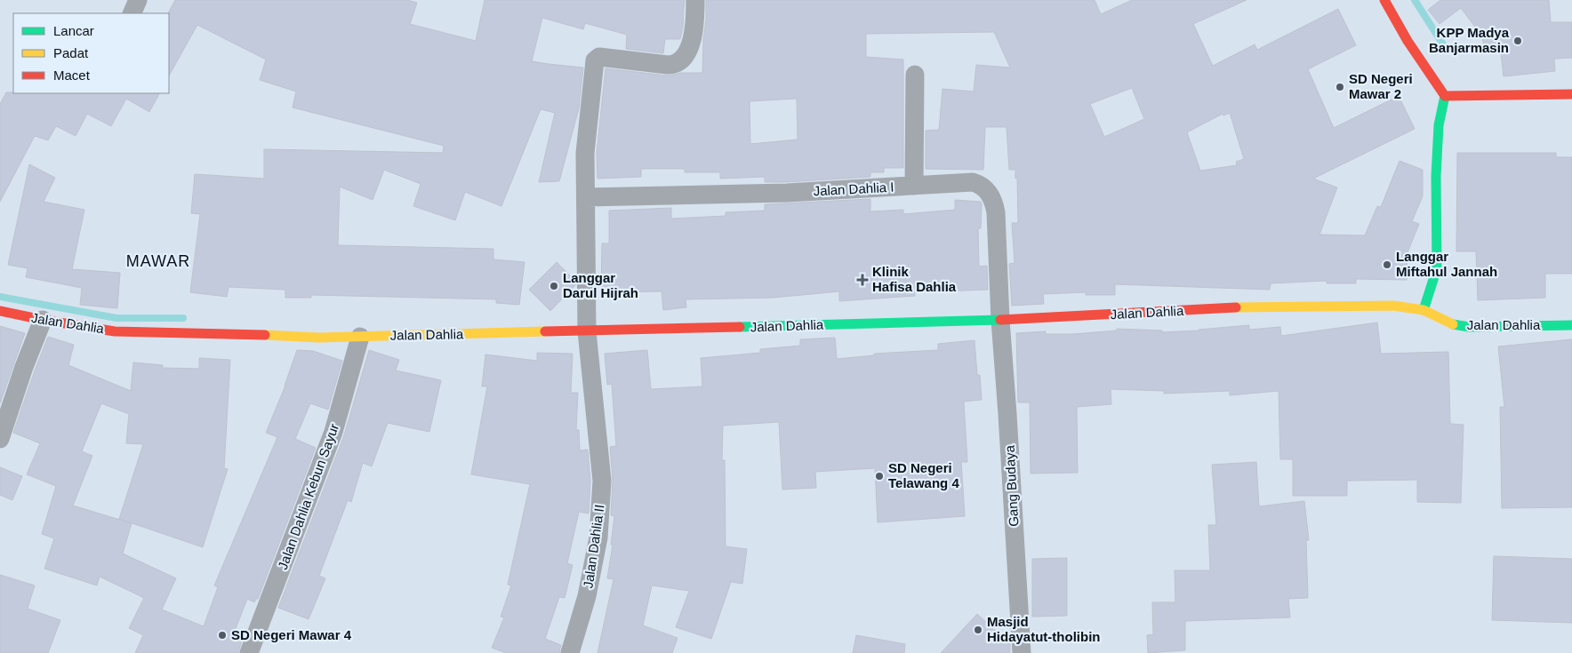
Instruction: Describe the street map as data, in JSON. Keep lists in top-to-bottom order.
{
  "streets": {
    "street": [
      "Jalan Dahlia I",
      "Jalan Dahlia",
      "Gang Budaya",
      "Jalan Dahlia Kebun Sayur",
      "Jalan Dahlia II"
    ]
  },
  "crossings": [
    ["Jalan Dahlia I", "Jalan Dahlia"],
    ["Jalan Dahlia I", "Gang Budaya"],
    ["Jalan Dahlia", "Gang Budaya"],
    ["Jalan Dahlia", "Jalan Dahlia Kebun Sayur"],
    ["Jalan Dahlia", "Jalan Dahlia II"]
  ],
  "districts": ["MAWAR"],
  "places": {
    "other": [
      "KPP Madya Banjarmasin",
      "SD Negeri Mawar 2",
      "Langgar Miftahul Jannah",
      "Langgar Darul Hijrah",
      "SD Negeri Telawang 4",
      "Masjid Hidayatut-tholibin",
      "SD Negeri Mawar 4"
    ],
    "health": ["Klinik Hafisa Dahlia"]
  },
  "legend": ["Lancar", "Padat", "Macet"]
}
